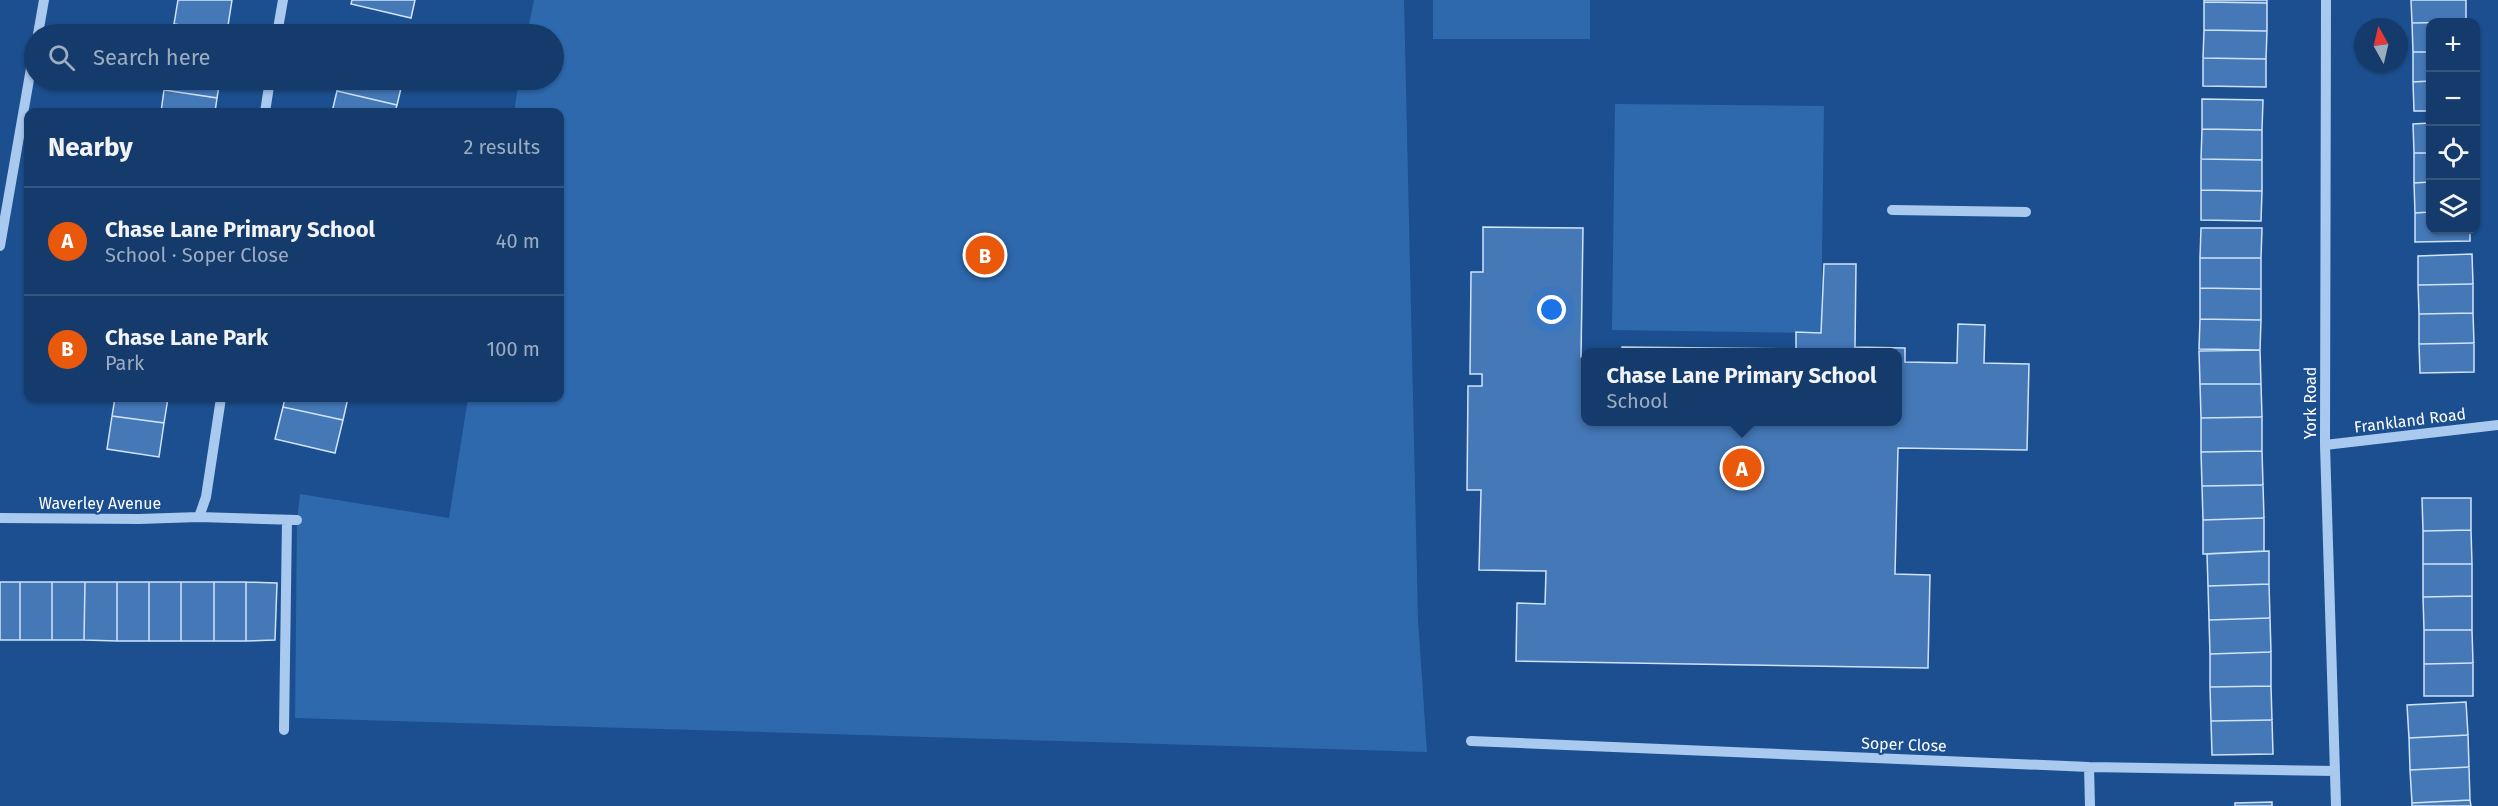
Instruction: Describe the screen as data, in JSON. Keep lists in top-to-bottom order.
{
  "streets": {
    "street": [
      "York Road",
      "Frankland Road",
      "Waverley Avenue",
      "Soper Close"
    ]
  },
  "crossings": [
    ["York Road", "Frankland Road"],
    ["York Road", "Soper Close"]
  ],
  "north": "top",
  "page": {
    "map_buttons": ["+", "−"],
    "search": "Search here",
    "heading": ["Nearby", "2 results"],
    "list": [
      {
        "mark": "A",
        "name": "Chase Lane Primary School",
        "note": "School · Soper Close",
        "value": "40 m"
      },
      {
        "mark": "B",
        "name": "Chase Lane Park",
        "note": "Park",
        "value": "100 m"
      }
    ],
    "pins": ["B", "A"],
    "popup": ["Chase Lane Primary School", "School"]
  }
}
